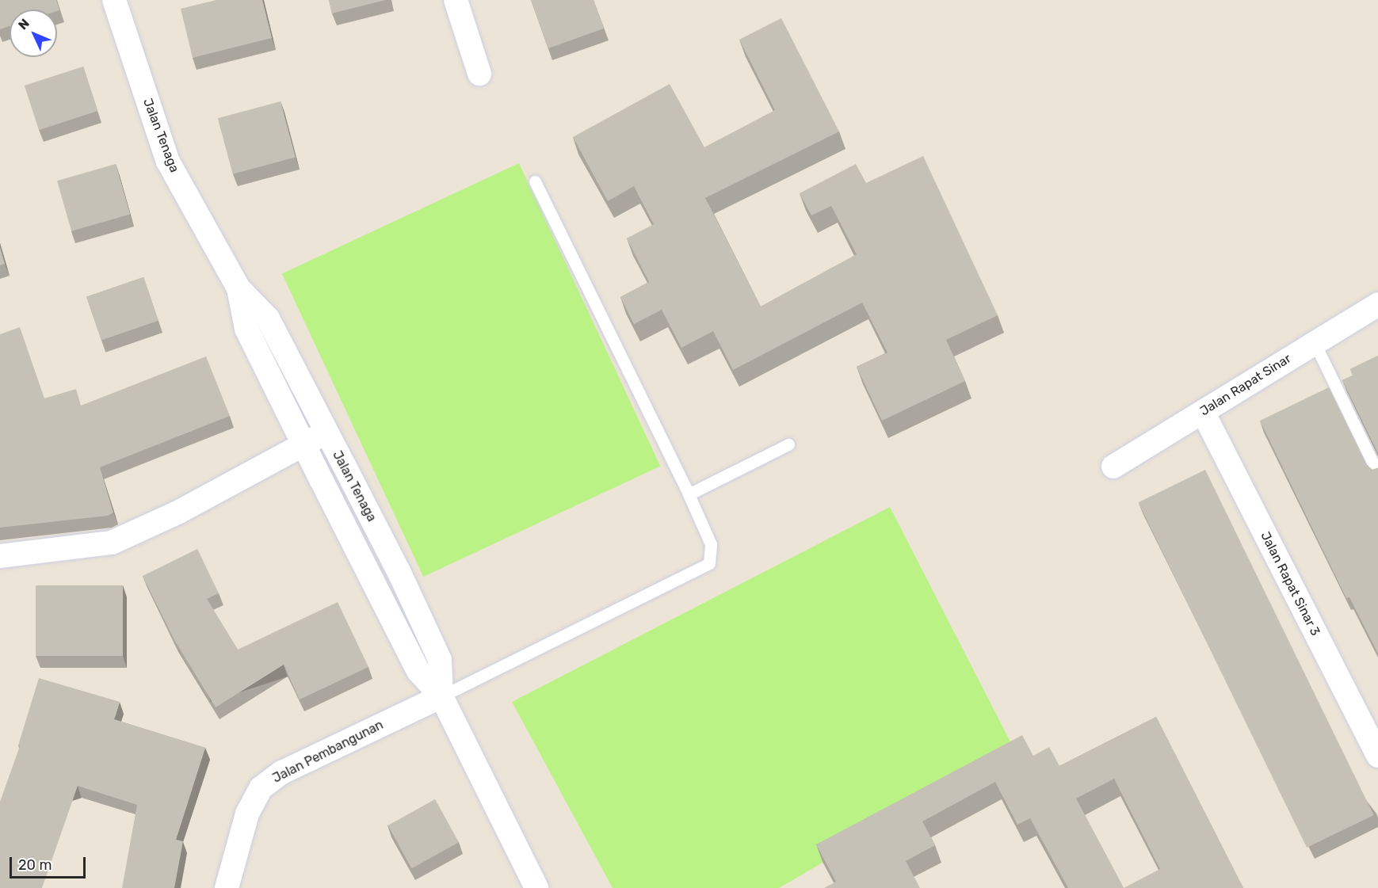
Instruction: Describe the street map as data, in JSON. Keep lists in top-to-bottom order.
{
  "streets": {
    "street": [
      "Jalan Tenaga",
      "Jalan Rapat Sinar",
      "Jalan Rapat Sinar 3",
      "Jalan Pembangunan"
    ]
  },
  "crossings": [
    ["Jalan Tenaga", "Jalan Pembangunan"],
    ["Jalan Rapat Sinar", "Jalan Rapat Sinar 3"]
  ],
  "scale_bar": "20 m",
  "north": "top left"
}
